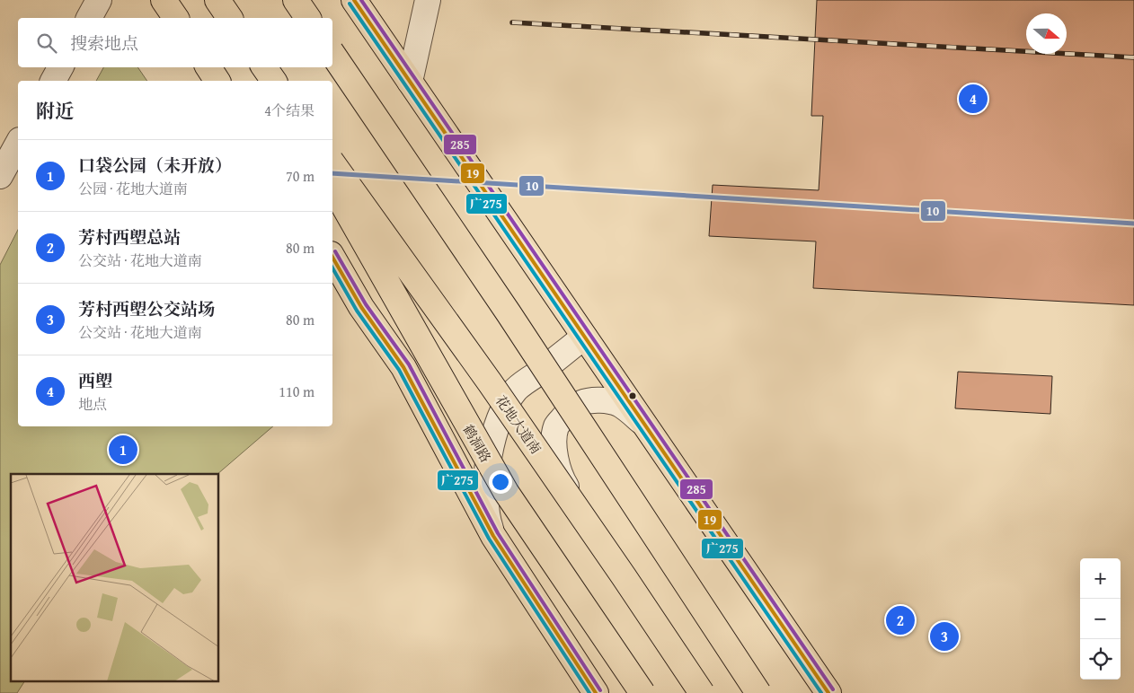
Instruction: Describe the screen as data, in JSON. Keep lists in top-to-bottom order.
{
  "streets": {
    "main road": ["花地大道南", "鹤洞路"]
  },
  "lines": [
    "transit line 19",
    "transit line 285",
    "transit line 广275",
    "transit line 10"
  ],
  "north": "right",
  "page": {
    "search": "搜索地点",
    "heading": ["附近", "4个结果"],
    "pins": [
      "4",
      "1",
      "2",
      "3"
    ],
    "list": [
      {
        "mark": "1",
        "name": "口袋公园（未开放）",
        "note": "公园 · 花地大道南",
        "value": "70 m"
      },
      {
        "mark": "2",
        "name": "芳村西塱总站",
        "note": "公交站 · 花地大道南",
        "value": "80 m"
      },
      {
        "mark": "3",
        "name": "芳村西塱公交站场",
        "note": "公交站 · 花地大道南",
        "value": "80 m"
      },
      {
        "mark": "4",
        "name": "西塱",
        "note": "地点",
        "value": "110 m"
      }
    ],
    "map_buttons": ["+", "−"]
  }
}
